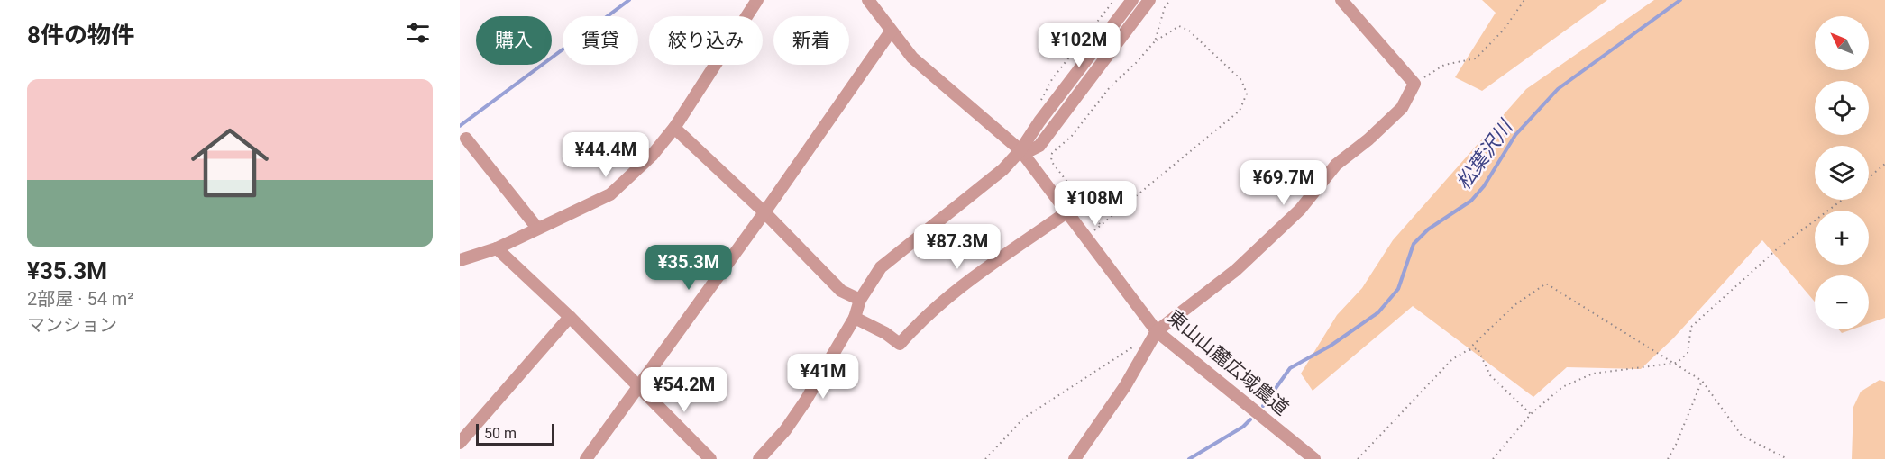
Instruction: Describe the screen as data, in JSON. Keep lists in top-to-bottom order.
{
  "streets": {
    "street": ["東山山麓広域農道"]
  },
  "water": ["松葉沢川"],
  "scale_bar": "50 m",
  "north": "top left",
  "page": {
    "heading": "8件の物件",
    "map_buttons": ["+", "−"],
    "chip": [
      "購入",
      "賃貸",
      "絞り込み",
      "新着"
    ],
    "price": [
      "¥102M",
      "¥44.4M",
      "¥69.7M",
      "¥108M",
      "¥87.3M",
      "¥35.3M",
      "¥41M",
      "¥54.2M"
    ],
    "list": [
      {
        "name": "¥35.3M",
        "note": "2部屋 · 54 m² · マンション"
      }
    ],
    "scale": "50 m"
  }
}
